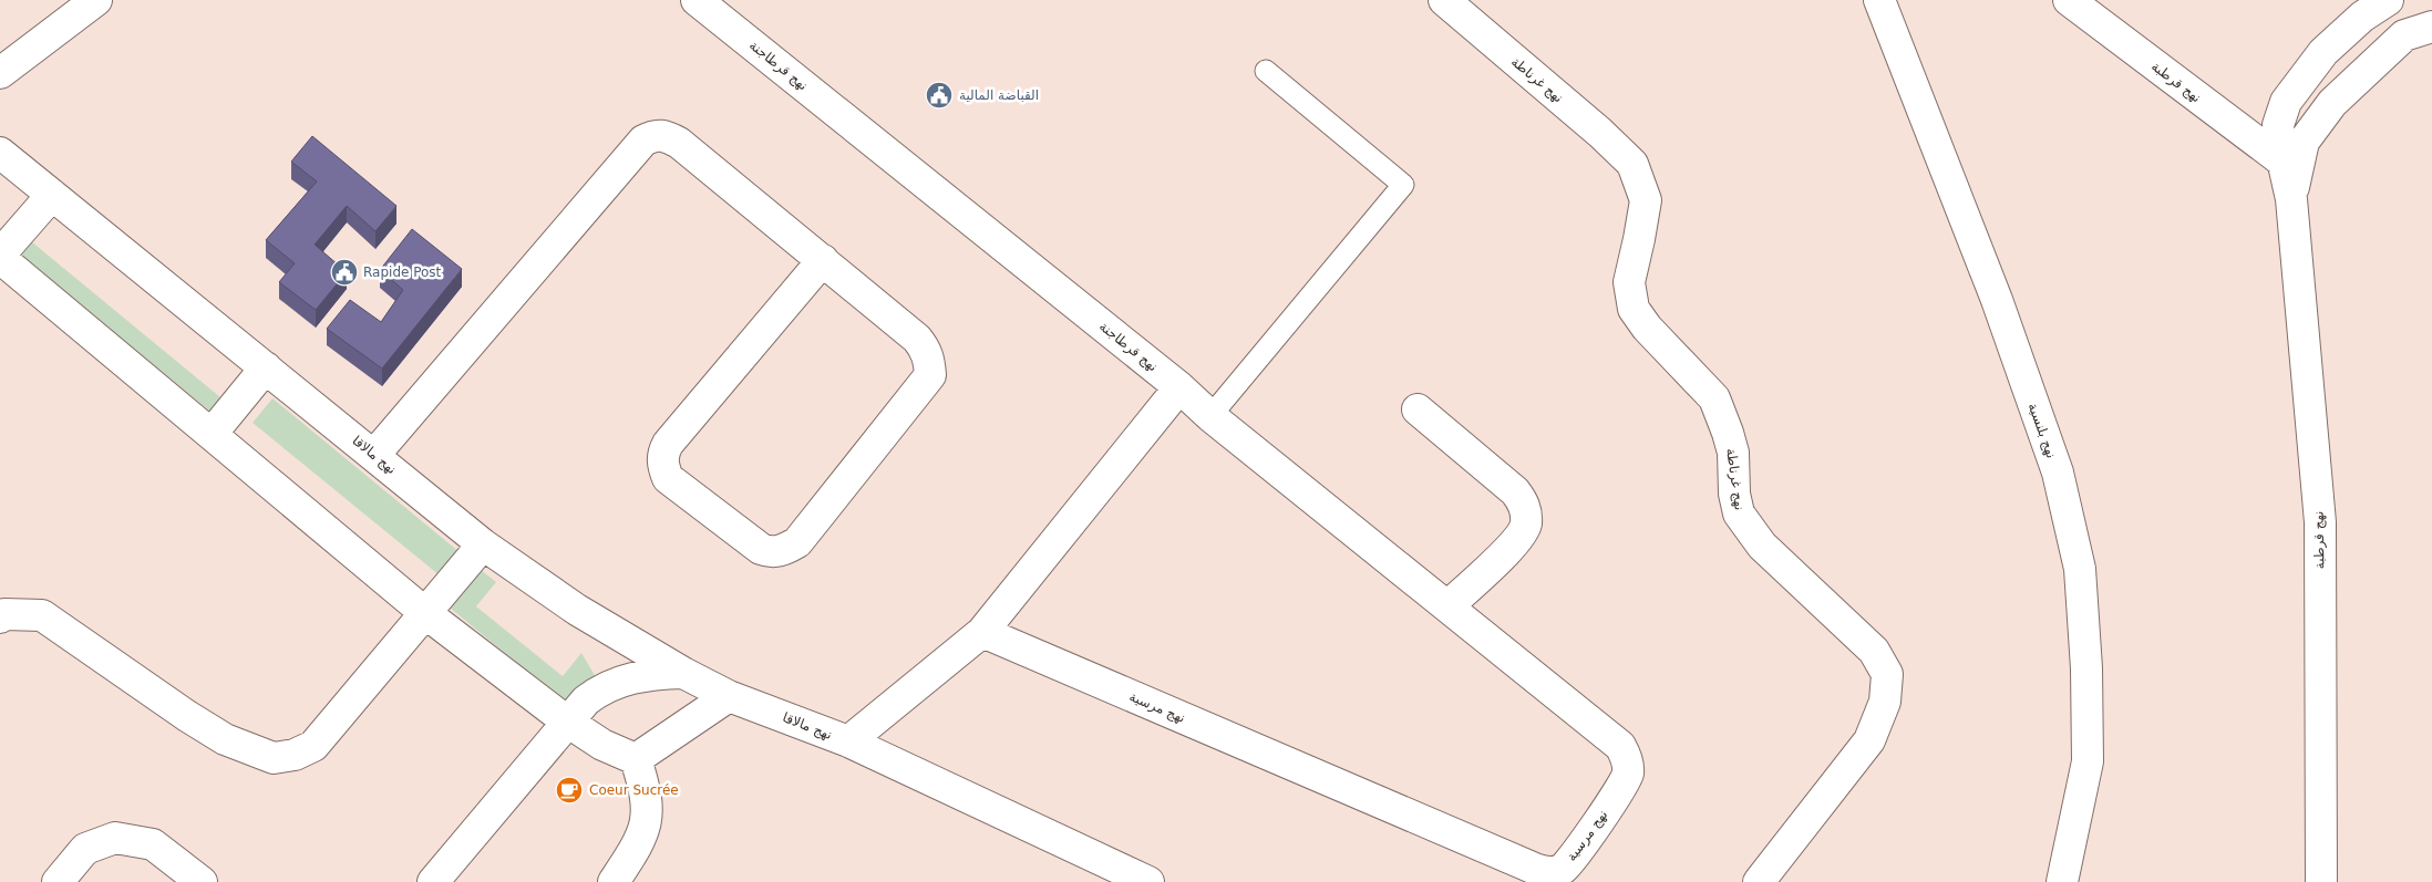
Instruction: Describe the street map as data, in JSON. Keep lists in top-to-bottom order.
{
  "streets": {
    "street": [
      "نهج قرطاجنة",
      "نهج غرناطة",
      "نهج قرطبة",
      "نهج بلنسية",
      "نهج مالاقا",
      "نهج مرسية"
    ]
  },
  "crossings": [
    ["نهج قرطاجنة", "نهج مرسية"]
  ],
  "places": {
    "public building": ["القباضة المالية", "Rapide Post"],
    "cafe": ["Coeur Sucrée"]
  }
}
